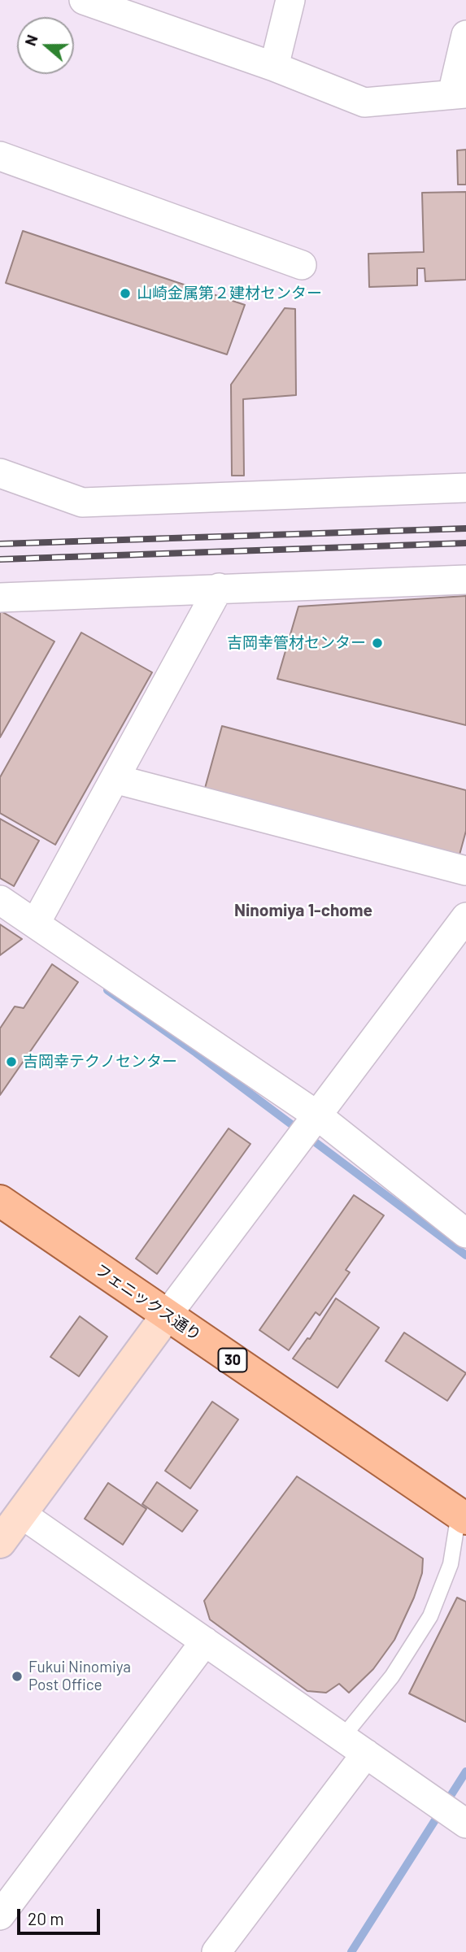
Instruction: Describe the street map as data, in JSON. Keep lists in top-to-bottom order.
{
  "streets": {
    "main road": ["フェニックス通り", "30"]
  },
  "districts": ["Ninomiya 1-chome"],
  "places": [
    "山崎金属第２建材センター",
    "吉岡幸管材センター",
    "吉岡幸テクノセンター",
    "Fukui Ninomiya Post Office"
  ],
  "scale_bar": "20 m",
  "north": "left"
}
